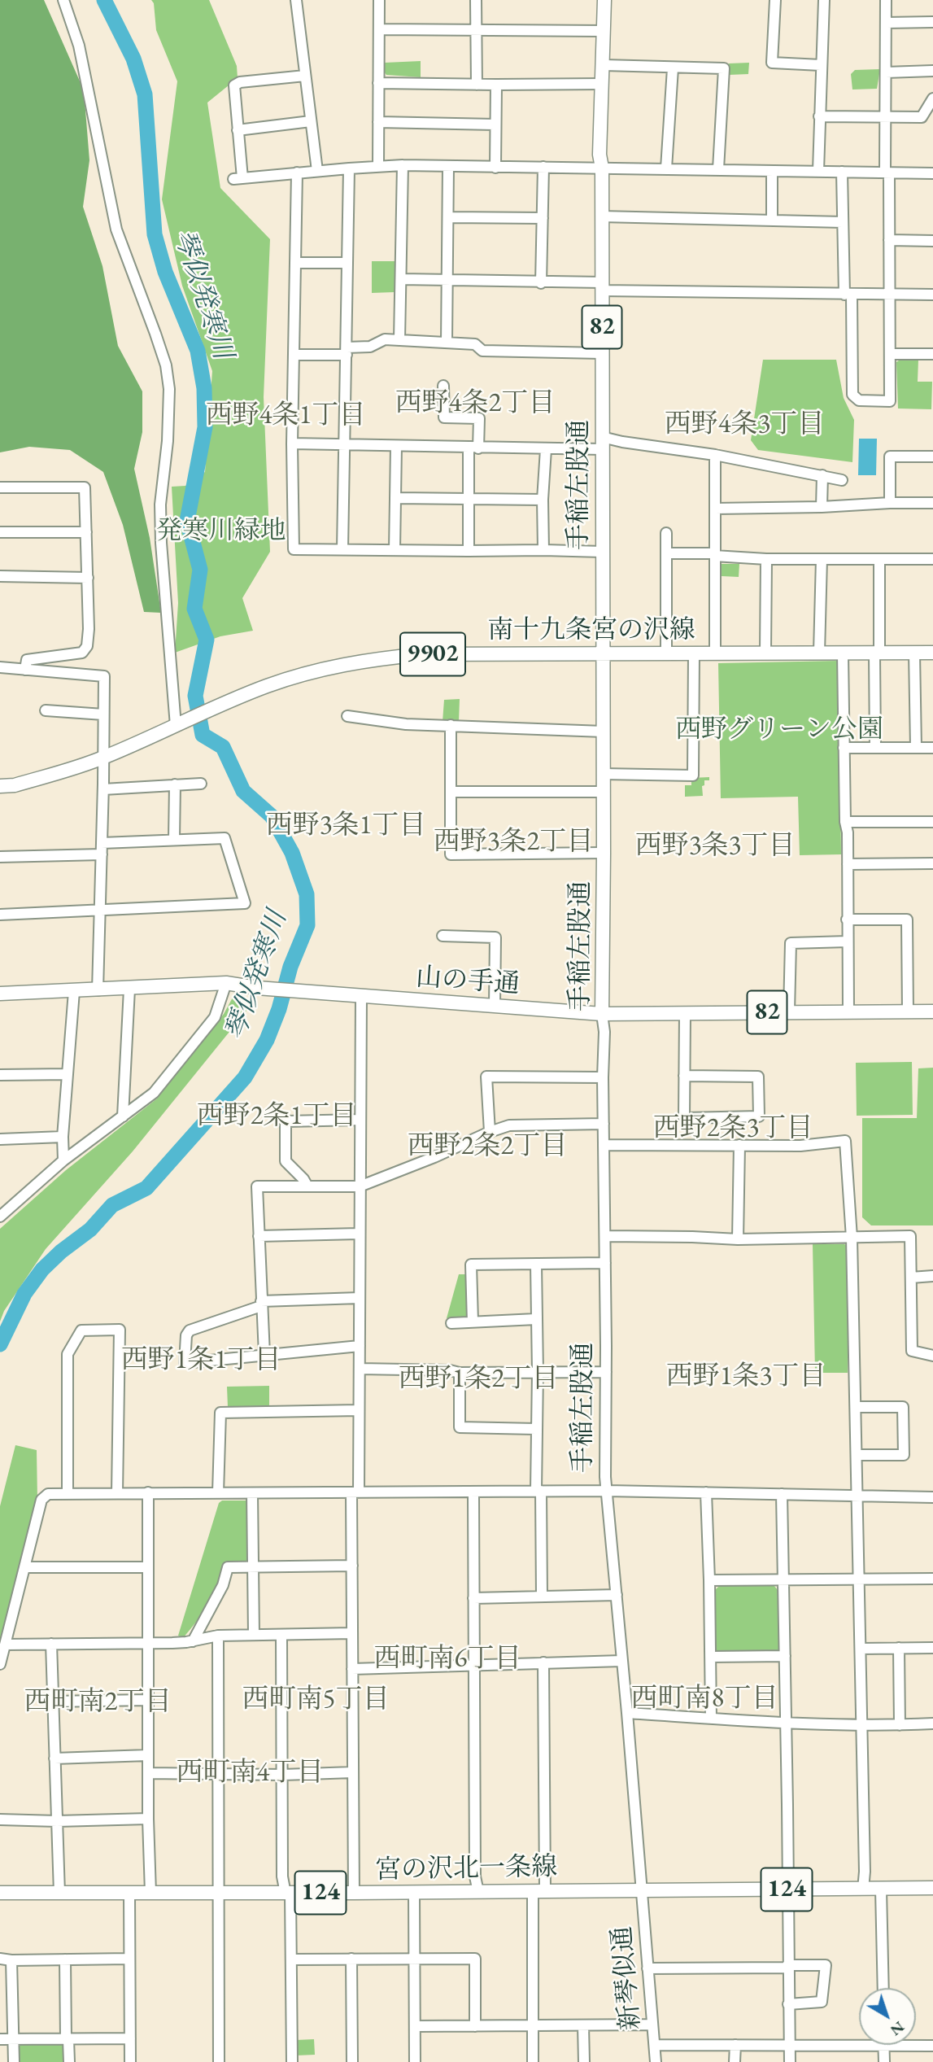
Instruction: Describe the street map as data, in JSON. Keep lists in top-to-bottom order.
{
  "streets": {
    "main road": [
      "82",
      "手稲左股通",
      "南十九条宮の沢線",
      "9902",
      "山の手通",
      "宮の沢北一条線",
      "124"
    ],
    "street": ["新琴似通"]
  },
  "crossings": [
    ["手稲左股通", "南十九条宮の沢線"],
    ["手稲左股通", "山の手通"],
    ["手稲左股通", "宮の沢北一条線"],
    ["手稲左股通", "新琴似通"],
    ["宮の沢北一条線", "新琴似通"]
  ],
  "districts": [
    "西野4条2丁目",
    "西野4条1丁目",
    "西野4条3丁目",
    "西野3条1丁目",
    "西野3条2丁目",
    "西野3条3丁目",
    "西野2条1丁目",
    "西野2条3丁目",
    "西野2条2丁目",
    "西野1条1丁目",
    "西野1条3丁目",
    "西野1条2丁目",
    "西町南6丁目",
    "西町南8丁目",
    "西町南5丁目",
    "西町南2丁目",
    "西町南4丁目"
  ],
  "water": ["琴似発寒川"],
  "parks": ["発寒川緑地", "西野グリーン公園"],
  "north": "bottom right"
}
